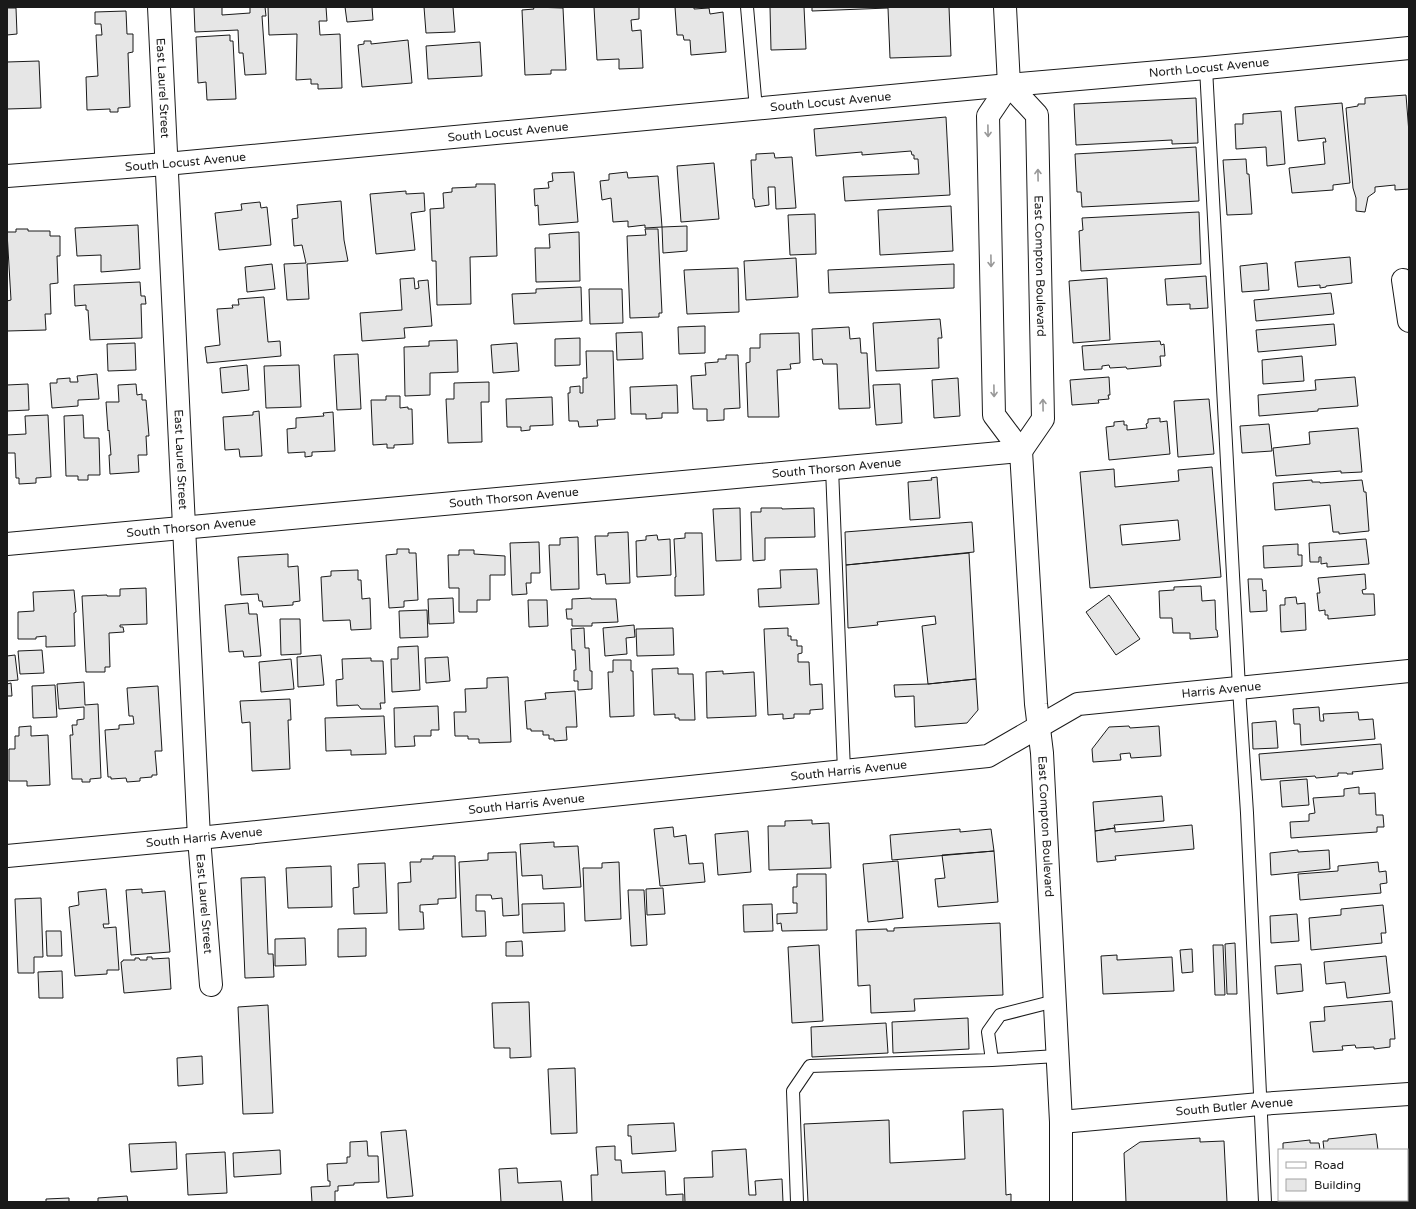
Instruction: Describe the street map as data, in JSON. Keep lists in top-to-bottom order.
{
  "streets": {
    "street": [
      "North Locust Avenue",
      "East Laurel Street",
      "South Locust Avenue",
      "East Compton Boulevard",
      "South Thorson Avenue",
      "Harris Avenue",
      "South Harris Avenue",
      "South Butler Avenue"
    ]
  },
  "crossings": [
    ["North Locust Avenue", "South Locust Avenue"],
    ["North Locust Avenue", "East Compton Boulevard"],
    ["East Laurel Street", "South Locust Avenue"],
    ["East Laurel Street", "South Thorson Avenue"],
    ["East Laurel Street", "South Harris Avenue"],
    ["South Locust Avenue", "East Compton Boulevard"],
    ["East Compton Boulevard", "South Thorson Avenue"],
    ["East Compton Boulevard", "Harris Avenue"],
    ["East Compton Boulevard", "South Harris Avenue"],
    ["East Compton Boulevard", "South Butler Avenue"],
    ["Harris Avenue", "South Harris Avenue"]
  ],
  "legend": ["Road", "Building"]
}
